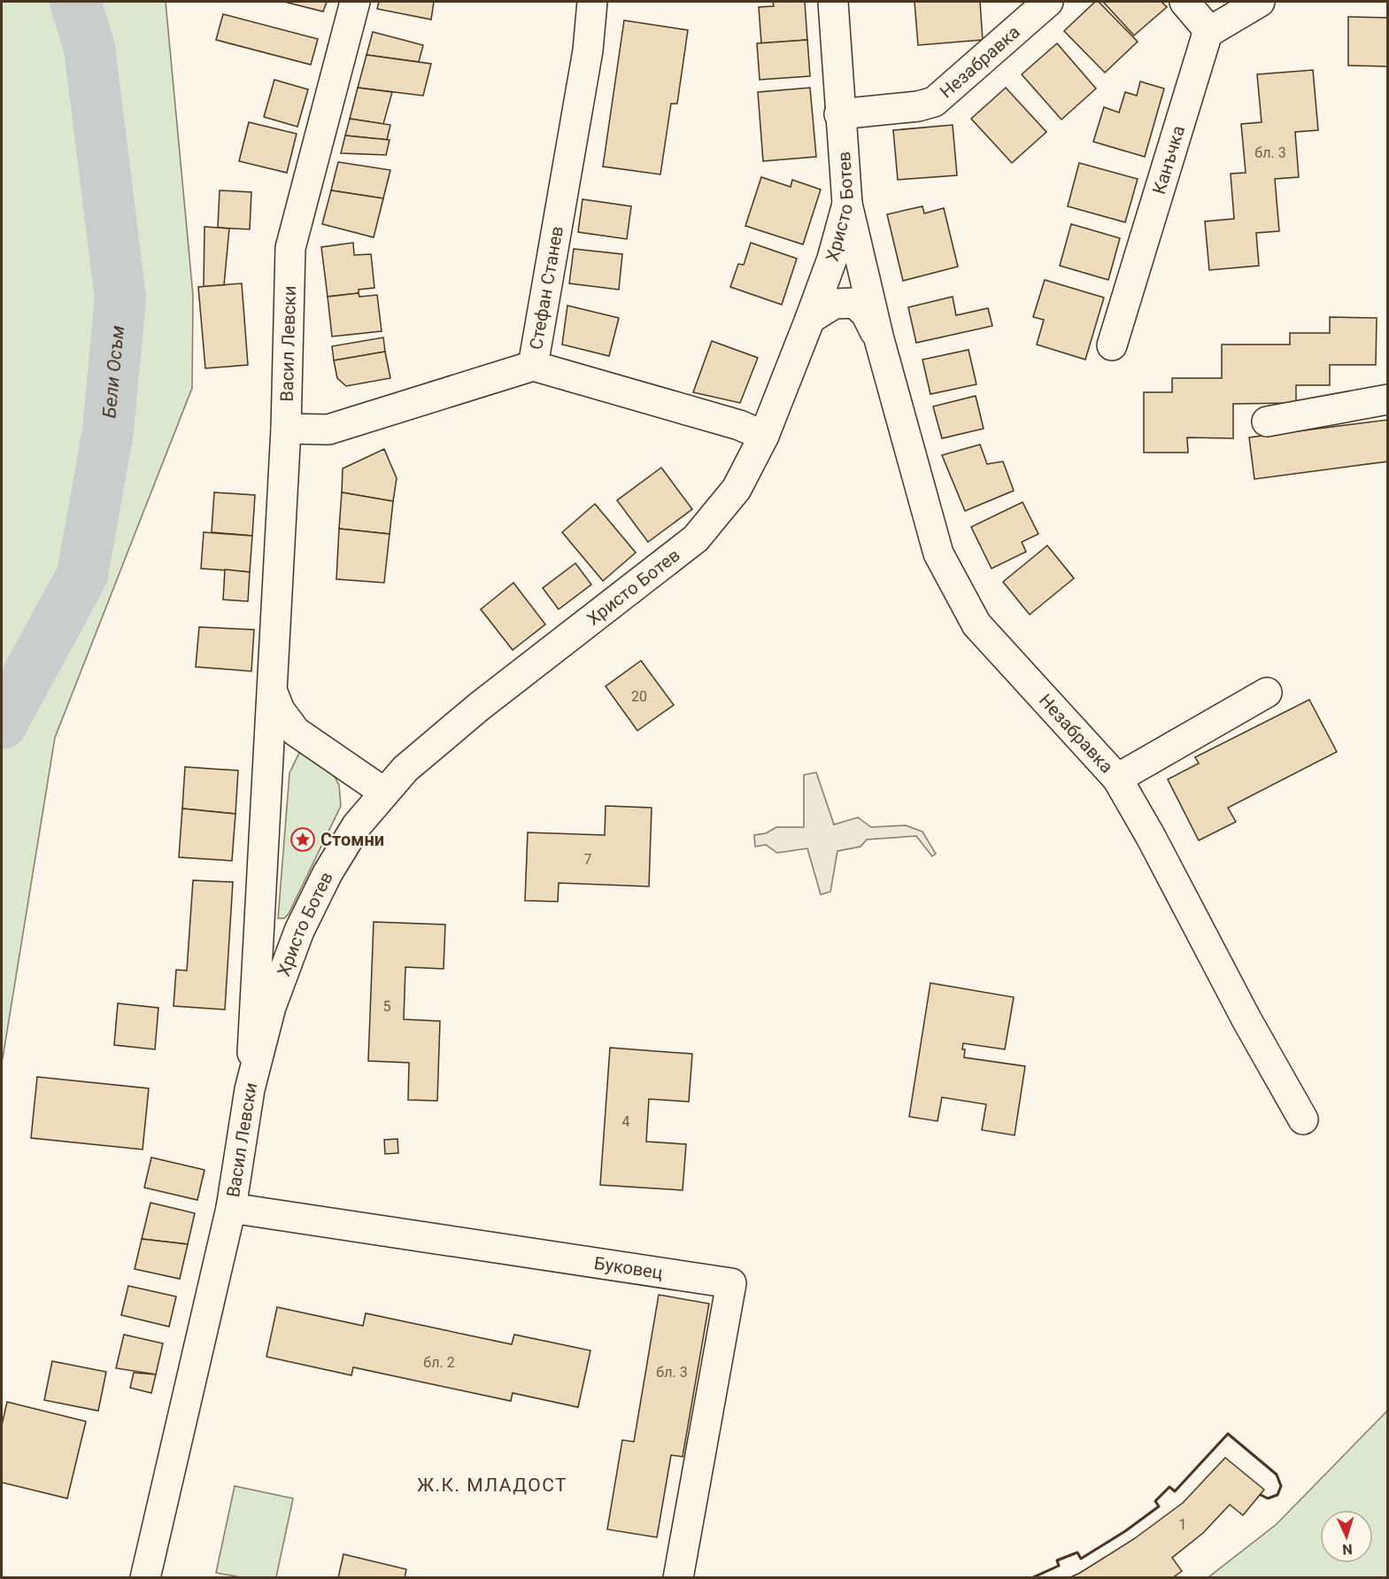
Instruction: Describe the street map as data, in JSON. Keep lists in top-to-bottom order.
{
  "streets": {
    "street": [
      "Незабравка",
      "Канъчка",
      "Христо Ботев",
      "Стефан Станев",
      "Васил Левски",
      "Буковец"
    ]
  },
  "crossings": [
    ["Незабравка", "Христо Ботев"],
    ["Христо Ботев", "Стефан Станев"],
    ["Христо Ботев", "Васил Левски"],
    ["Васил Левски", "Буковец"]
  ],
  "districts": ["Ж.К. МЛАДОСТ"],
  "water": ["Бели Осъм"],
  "places": {
    "place": ["Стомни"]
  },
  "house_numbers": [
    "бл. 3",
    "20",
    "7",
    "5",
    "4",
    "бл. 2",
    "бл. 3",
    "1"
  ],
  "north": "bottom"
}
